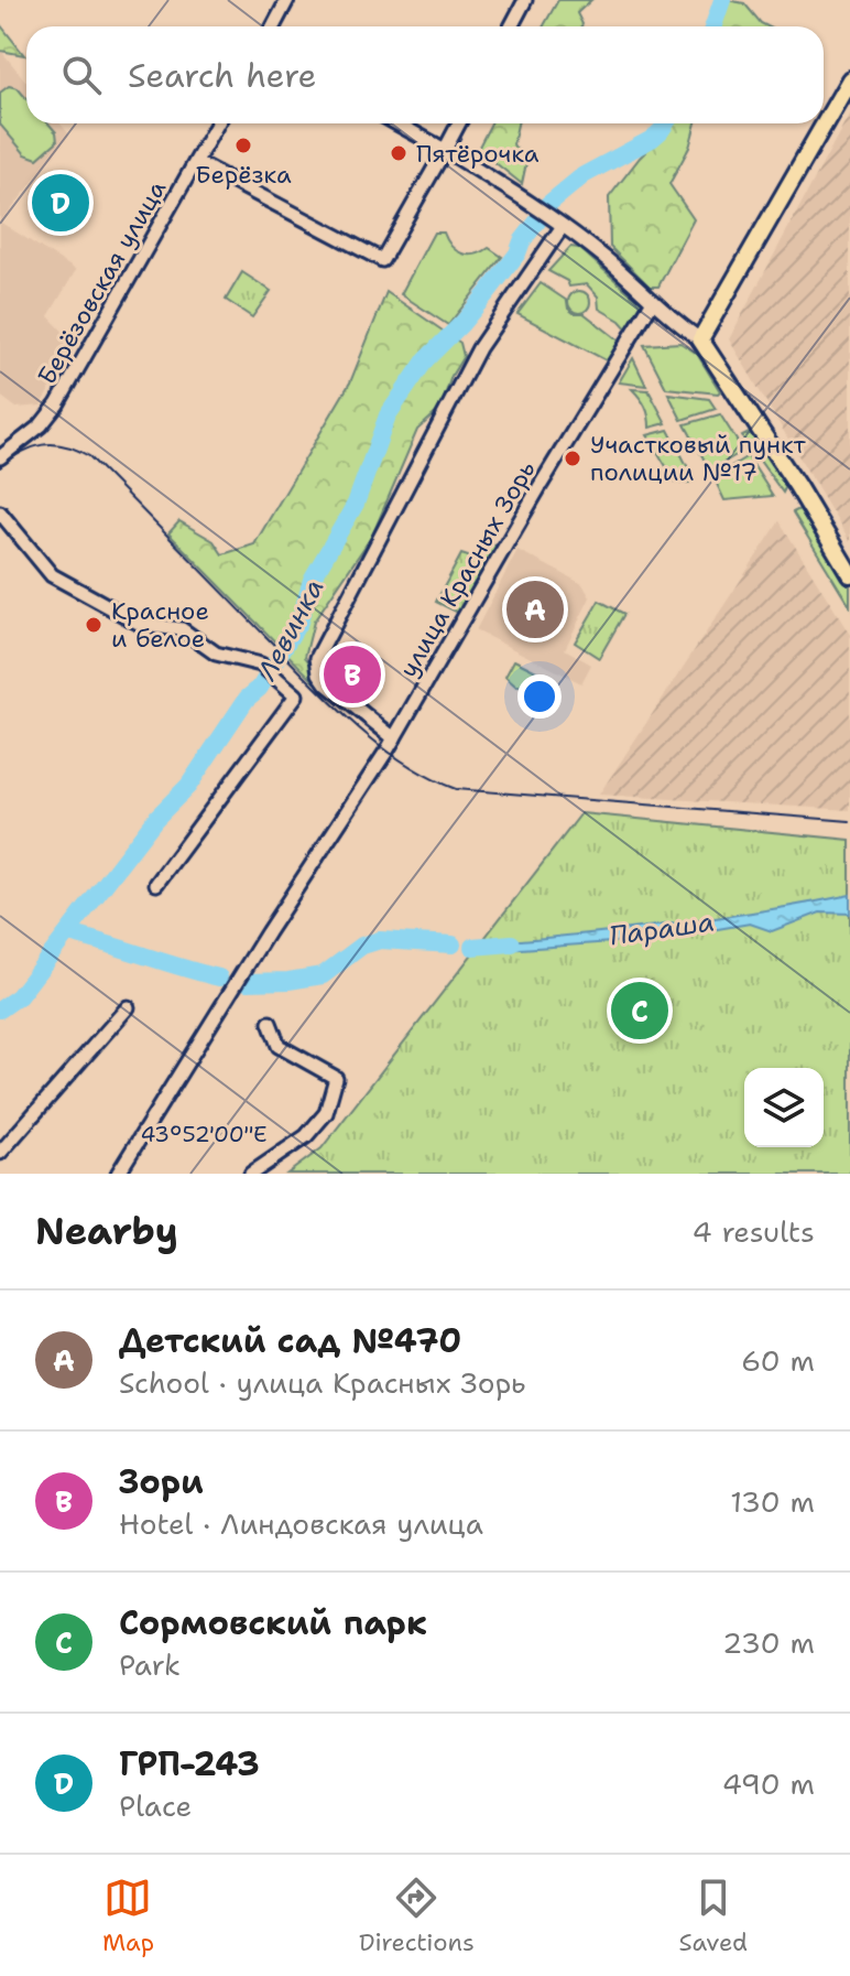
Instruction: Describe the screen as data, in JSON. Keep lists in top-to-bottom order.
{
  "streets": {
    "street": ["Берёзовская улица", "улица Красных Зорь"]
  },
  "water": ["Левинка", "Параша"],
  "places": [
    "Берёзка",
    "Пятёрочка",
    "Участковый пункт полиции №17",
    "Красное и белое"
  ],
  "page": {
    "search": "Search here",
    "pins": [
      "D",
      "A",
      "B",
      "C"
    ],
    "heading": ["Nearby", "4 results"],
    "list": [
      {
        "mark": "A",
        "name": "Детский сад №470",
        "note": "School · улица Красных Зорь",
        "value": "60 m"
      },
      {
        "mark": "B",
        "name": "Зори",
        "note": "Hotel · Линдовская улица",
        "value": "130 m"
      },
      {
        "mark": "C",
        "name": "Сормовский парк",
        "note": "Park",
        "value": "230 m"
      },
      {
        "mark": "D",
        "name": "ГРП-243",
        "note": "Place",
        "value": "490 m"
      }
    ],
    "nav": ["Map", "Directions", "Saved"]
  },
  "coordinates": ["43°52'00\"E"]
}
